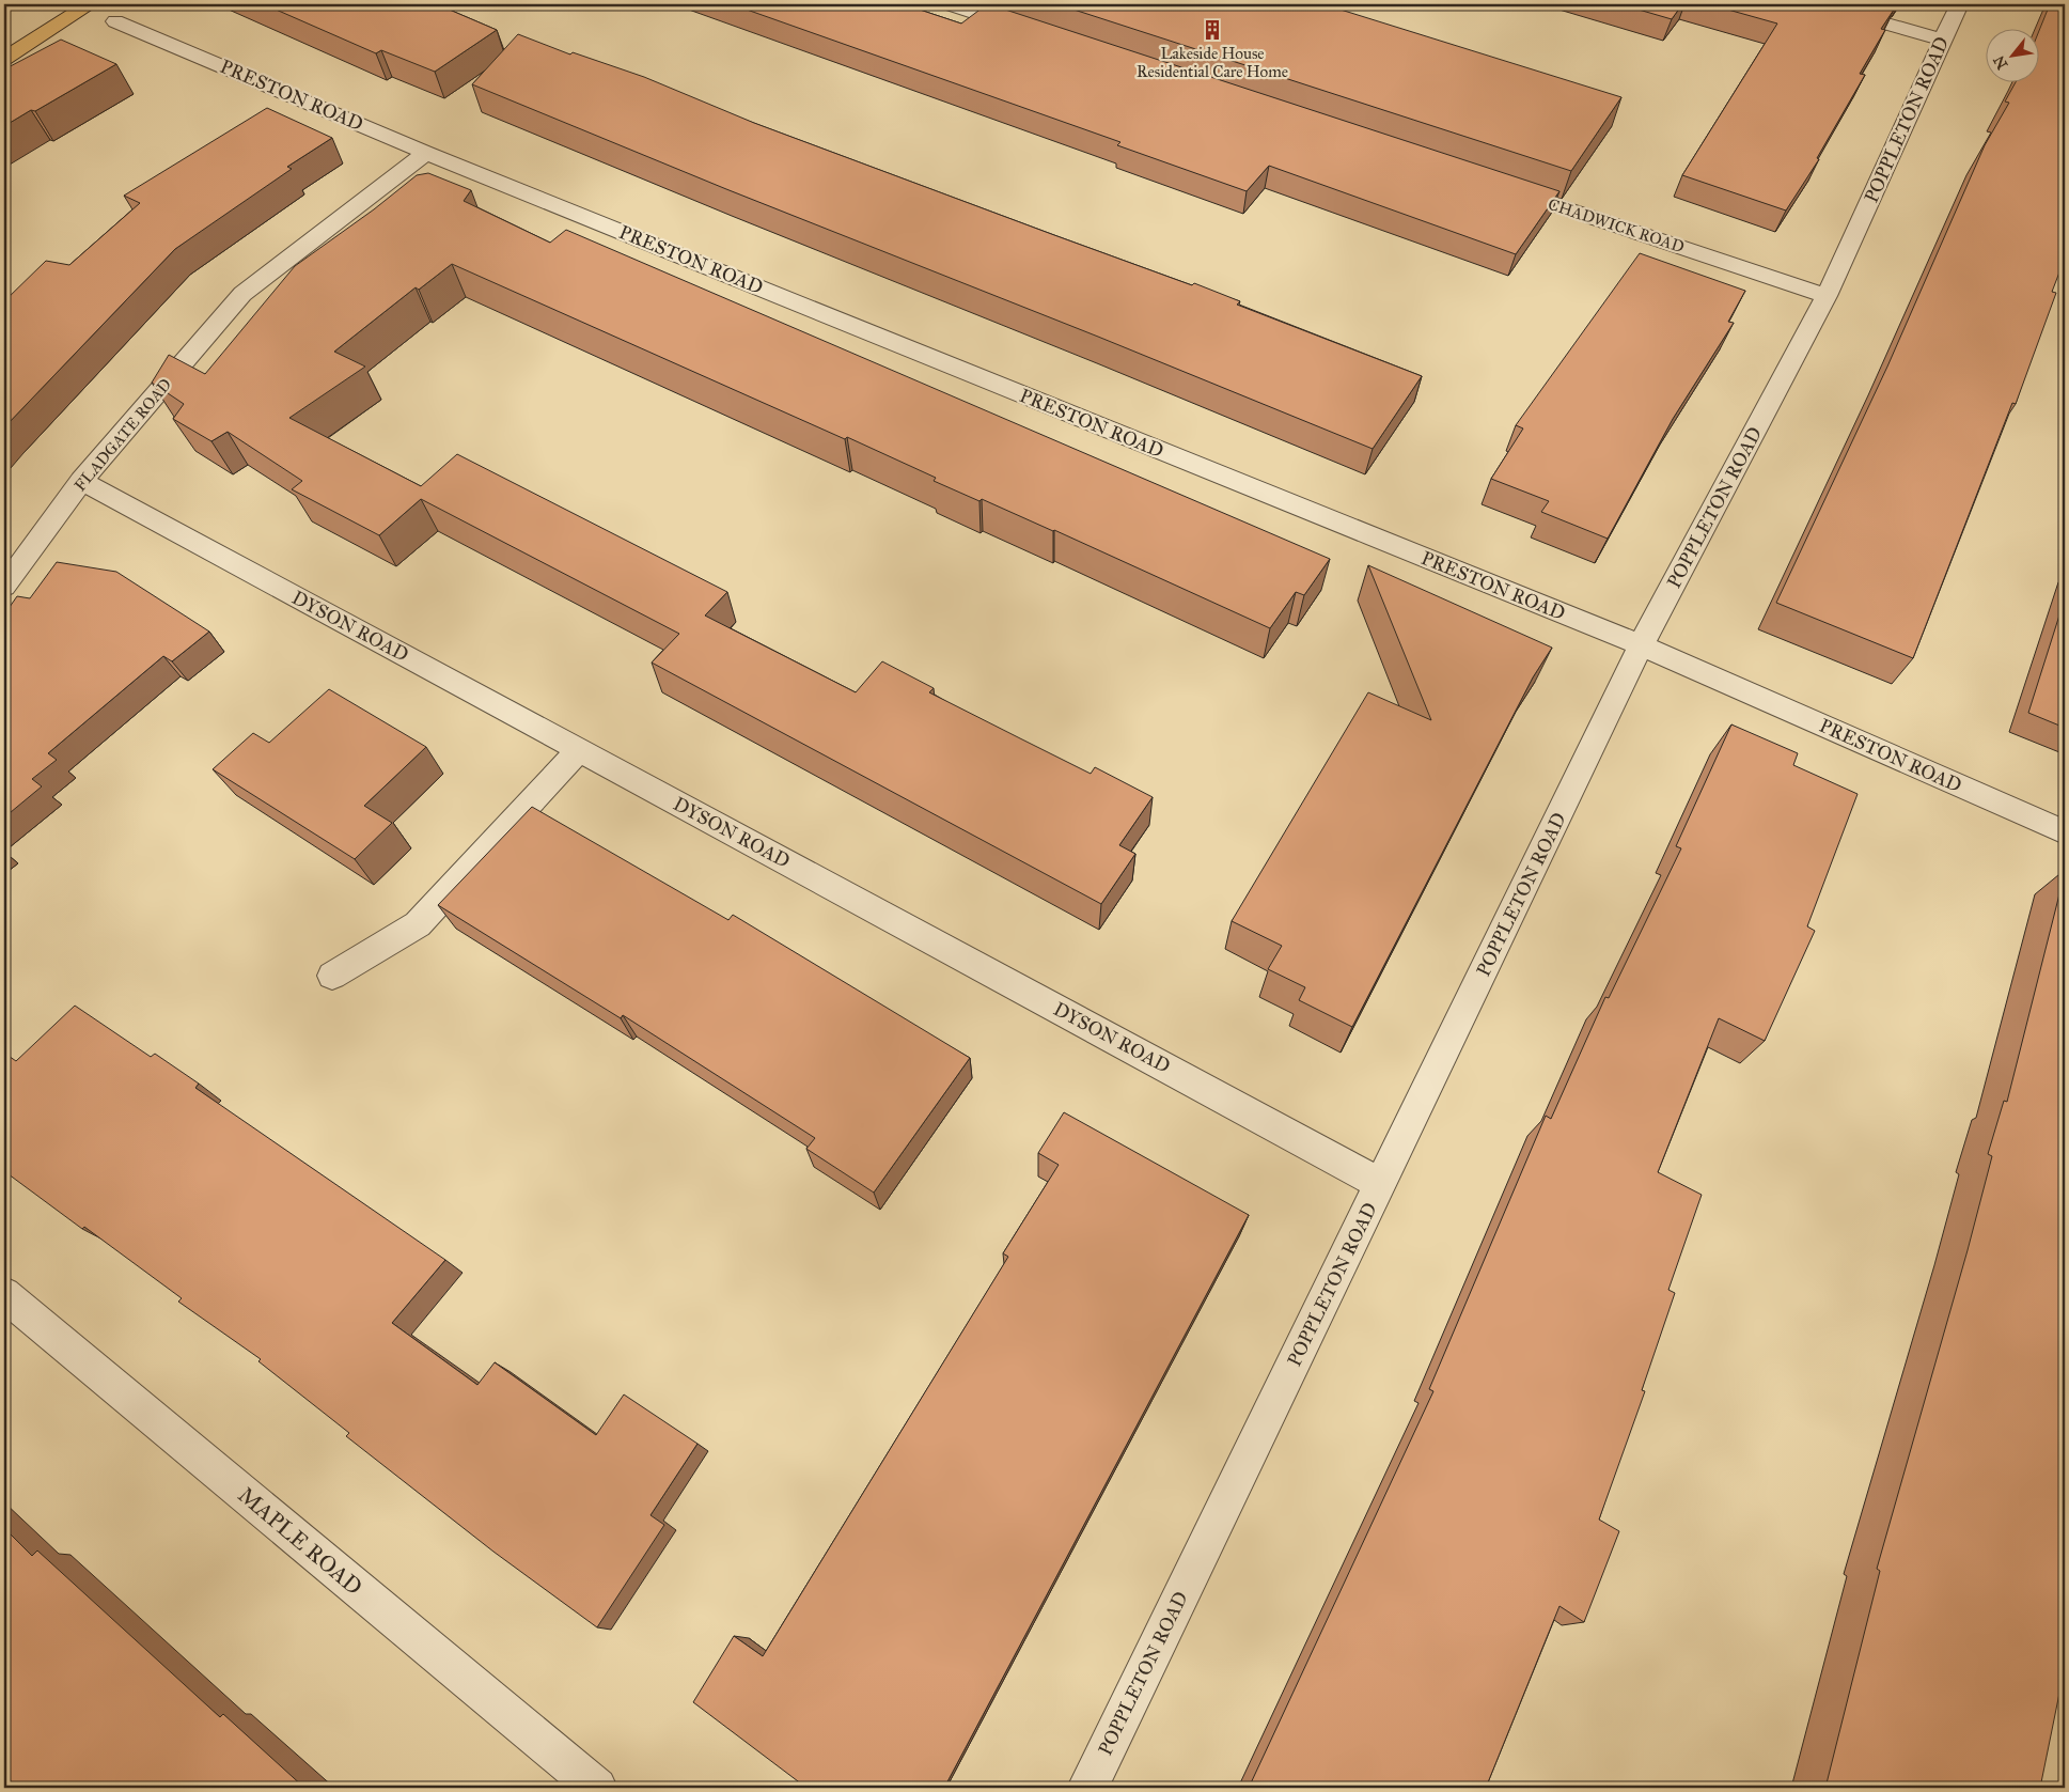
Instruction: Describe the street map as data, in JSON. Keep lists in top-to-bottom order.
{
  "streets": {
    "street": [
      "PRESTON ROAD",
      "POPPLETON ROAD",
      "CHADWICK ROAD",
      "FLADGATE ROAD",
      "DYSON ROAD",
      "MAPLE ROAD"
    ]
  },
  "crossings": [
    ["PRESTON ROAD", "POPPLETON ROAD"],
    ["PRESTON ROAD", "FLADGATE ROAD"],
    ["POPPLETON ROAD", "CHADWICK ROAD"],
    ["POPPLETON ROAD", "DYSON ROAD"],
    ["FLADGATE ROAD", "DYSON ROAD"]
  ],
  "places": {
    "building": ["Lakeside House Residential Care Home"]
  },
  "north": "bottom left"
}
